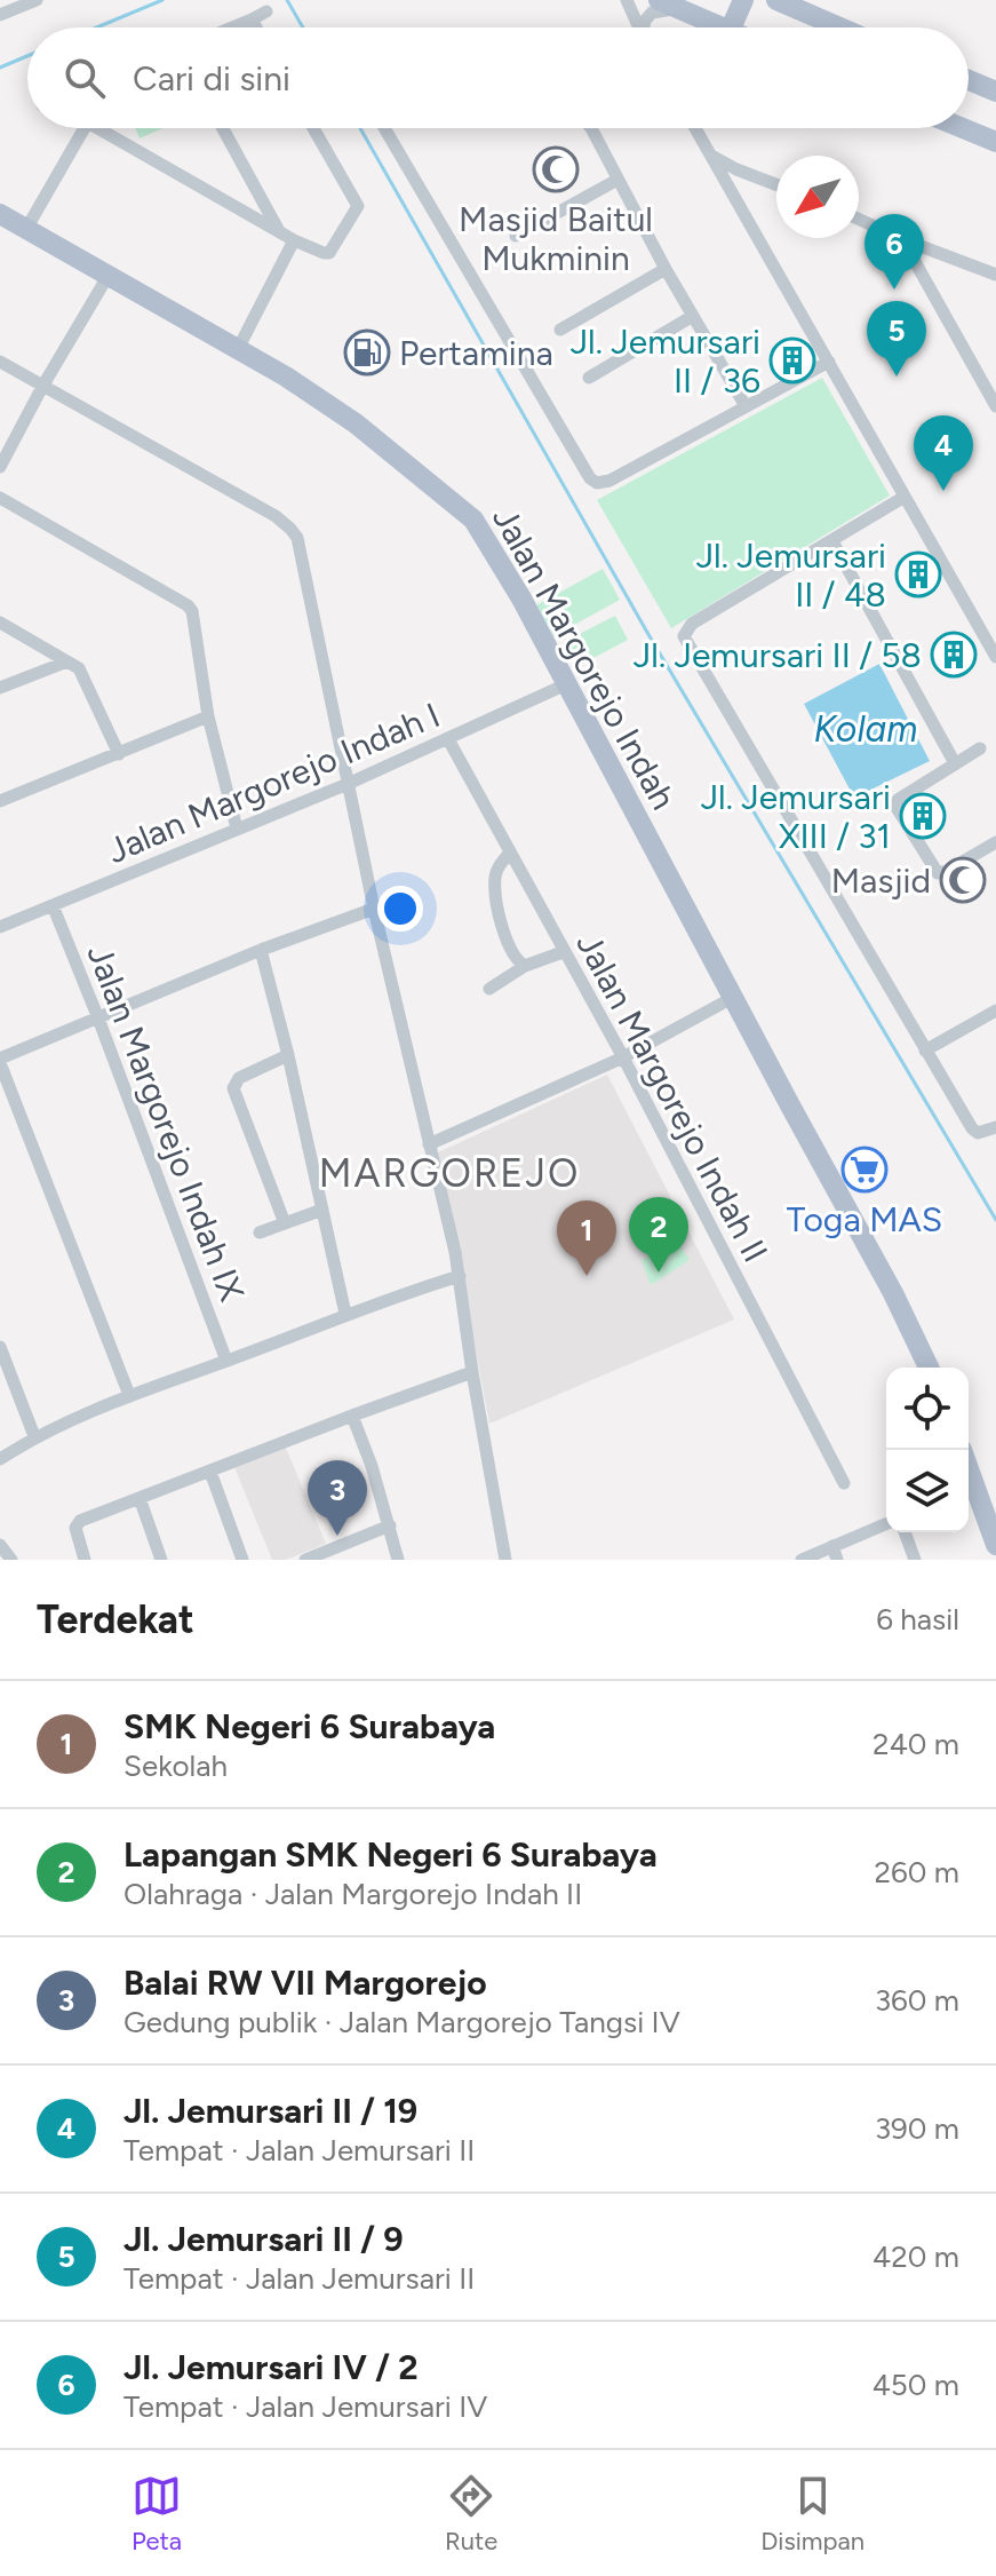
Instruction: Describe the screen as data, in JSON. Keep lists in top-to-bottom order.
{
  "streets": {
    "main road": ["Jalan Margorejo Indah"],
    "street": ["Jalan Margorejo Indah I", "Jalan Margorejo Indah II", "Jalan Margorejo Indah IX"]
  },
  "crossings": [
    ["Jalan Margorejo Indah", "Jalan Margorejo Indah I"],
    ["Jalan Margorejo Indah I", "Jalan Margorejo Indah II"],
    ["Jalan Margorejo Indah I", "Jalan Margorejo Indah IX"]
  ],
  "districts": ["MARGOREJO"],
  "water": ["Kolam"],
  "places": {
    "mosque": ["Masjid Baitul Mukminin", "Masjid"],
    "fuel station": ["Pertamina"],
    "building": [
      "Jl. Jemursari II / 36",
      "Jl. Jemursari II / 48",
      "Jl. Jemursari II / 58",
      "Jl. Jemursari XIII / 31"
    ],
    "supermarket": ["Toga MAS"]
  },
  "north": "bottom left",
  "page": {
    "search": "Cari di sini",
    "pins": [
      "6",
      "5",
      "4",
      "2",
      "1",
      "3"
    ],
    "heading": ["Terdekat", "6 hasil"],
    "list": [
      {
        "mark": "1",
        "name": "SMK Negeri 6 Surabaya",
        "note": "Sekolah",
        "value": "240 m"
      },
      {
        "mark": "2",
        "name": "Lapangan SMK Negeri 6 Surabaya",
        "note": "Olahraga · Jalan Margorejo Indah II",
        "value": "260 m"
      },
      {
        "mark": "3",
        "name": "Balai RW VII Margorejo",
        "note": "Gedung publik · Jalan Margorejo Tangsi IV",
        "value": "360 m"
      },
      {
        "mark": "4",
        "name": "Jl. Jemursari II / 19",
        "note": "Tempat · Jalan Jemursari II",
        "value": "390 m"
      },
      {
        "mark": "5",
        "name": "Jl. Jemursari II / 9",
        "note": "Tempat · Jalan Jemursari II",
        "value": "420 m"
      },
      {
        "mark": "6",
        "name": "Jl. Jemursari IV / 2",
        "note": "Tempat · Jalan Jemursari IV",
        "value": "450 m"
      }
    ],
    "nav": ["Peta", "Rute", "Disimpan"]
  }
}
